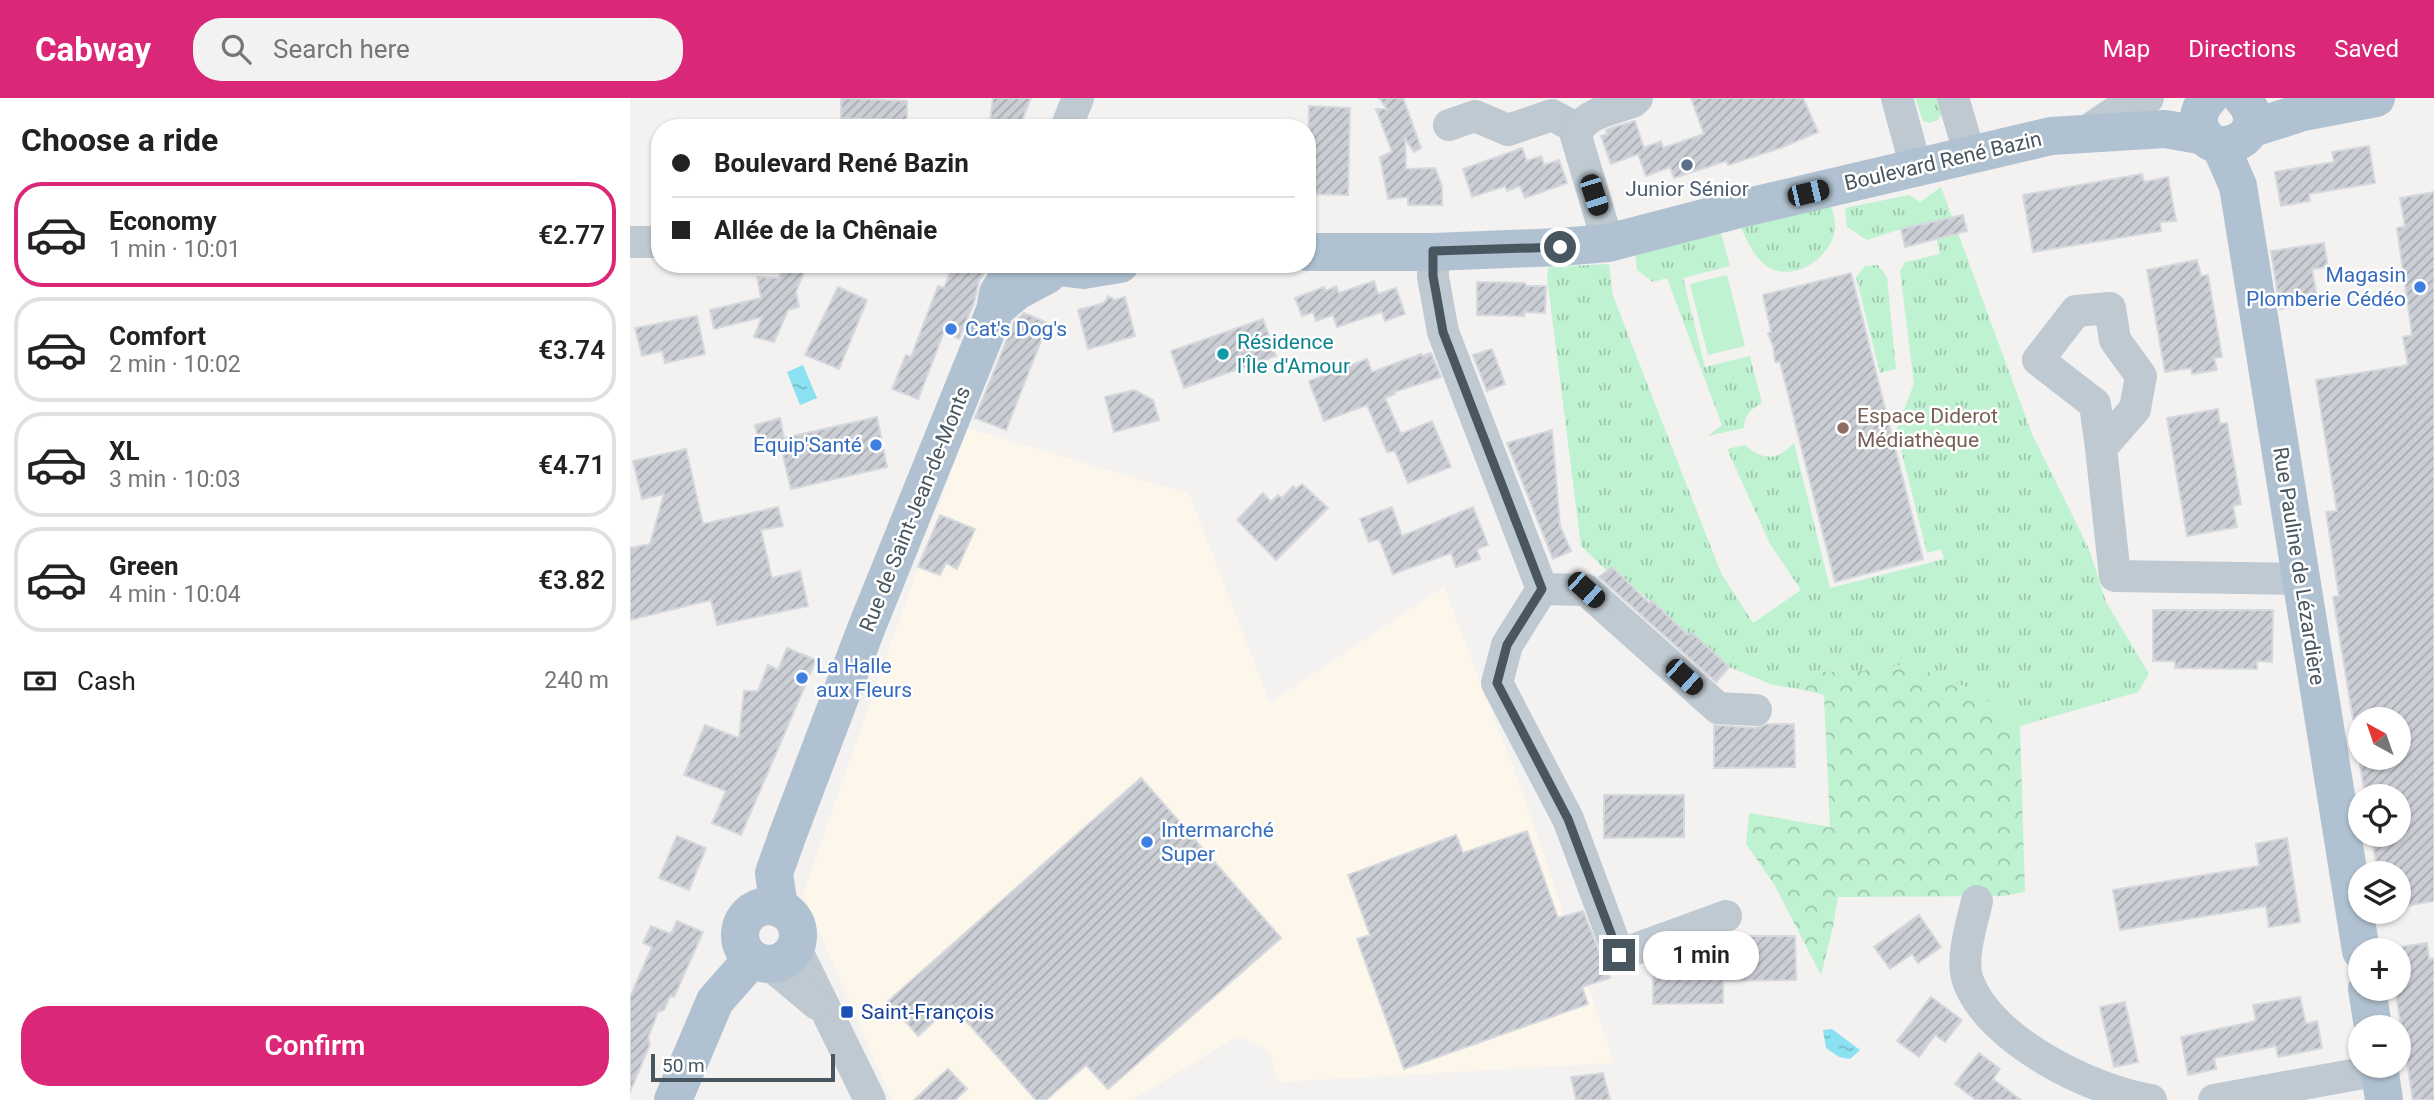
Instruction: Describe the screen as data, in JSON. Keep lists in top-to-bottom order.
{
  "streets": {
    "main road": ["Boulevard René Bazin", "Rue de Saint-Jean-de-Monts", "Rue Pauline de Lézardière"]
  },
  "crossings": [
    ["Boulevard René Bazin", "Rue Pauline de Lézardière"]
  ],
  "places": {
    "other": [
      "Junior Sénior",
      "Magasin Plomberie Cédéo",
      "Cat's Dog's",
      "Résidence l'Île d'Amour",
      "Espace Diderot Médiathèque",
      "Equip'Santé",
      "La Halle aux Fleurs",
      "Intermarché Super"
    ],
    "transit": ["Saint-François"]
  },
  "scale_bar": "50 m",
  "north": "top left",
  "page": {
    "header": "Cabway",
    "search": "Search here",
    "nav": ["Map", "Directions", "Saved"],
    "heading": "Choose a ride",
    "banner": ["Boulevard René Bazin", "Allée de la Chênaie"],
    "list": [
      {
        "name": "Economy",
        "note": "1 min · 10:01",
        "value": "€2.77"
      },
      {
        "name": "Comfort",
        "note": "2 min · 10:02",
        "value": "€3.74"
      },
      {
        "name": "XL",
        "note": "3 min · 10:03",
        "value": "€4.71"
      },
      {
        "name": "Green",
        "note": "4 min · 10:04",
        "value": "€3.82"
      }
    ],
    "pay": ["Cash", "240 m"],
    "map_buttons": ["+", "−"],
    "bubble": "1 min",
    "buttons": "Confirm",
    "scale": "50 m"
  }
}
